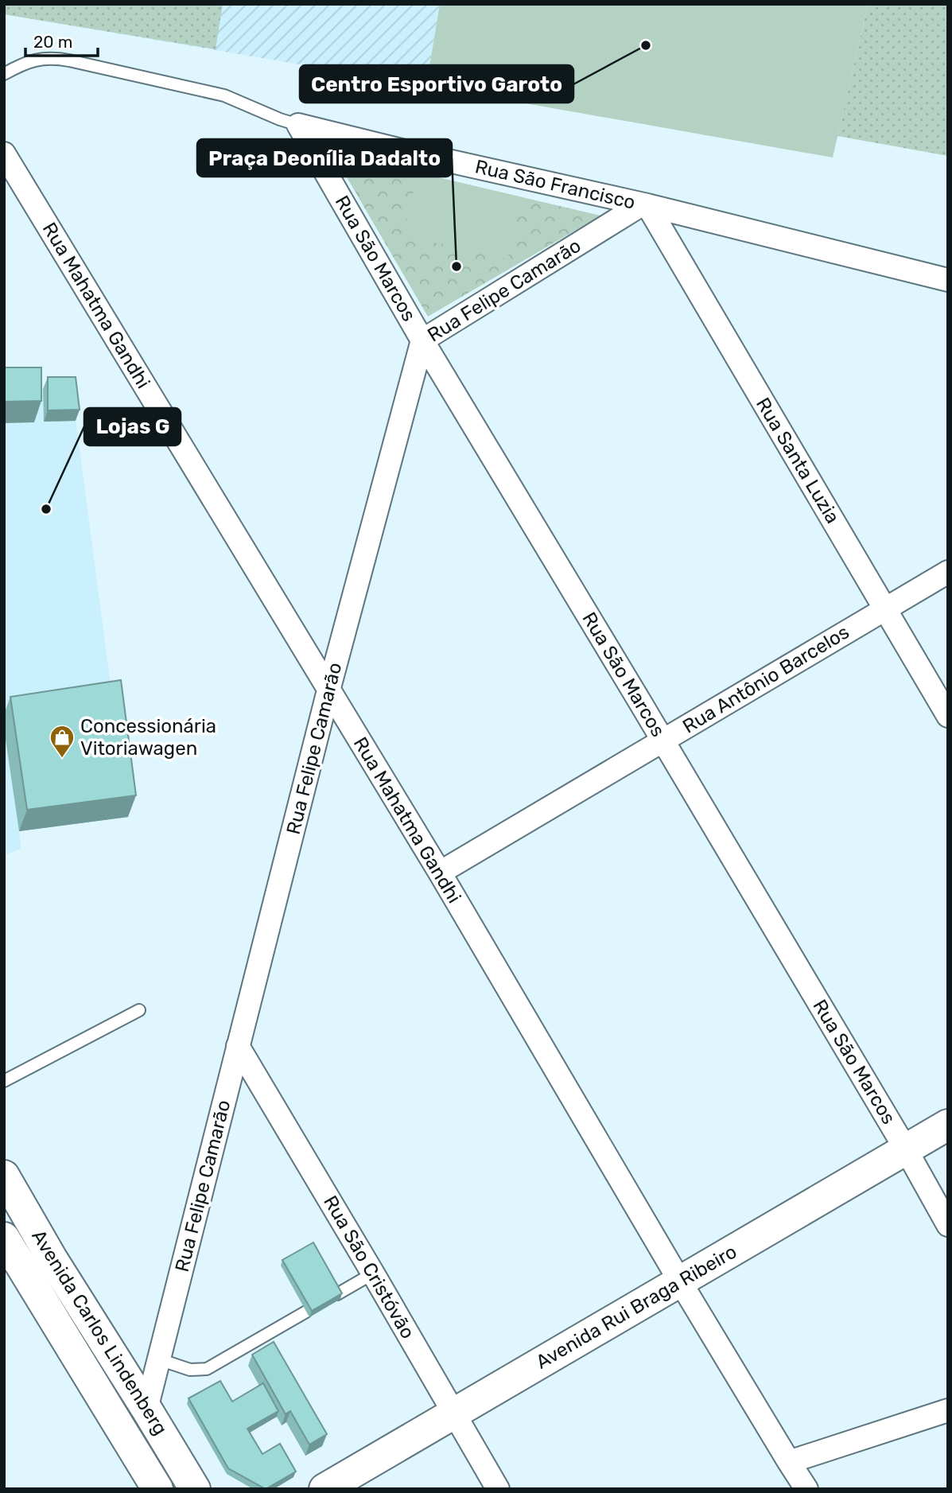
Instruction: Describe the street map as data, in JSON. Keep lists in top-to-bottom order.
{
  "streets": {
    "main road": ["Avenida Rui Braga Ribeiro", "Avenida Carlos Lindenberg"],
    "street": [
      "Rua São Francisco",
      "Rua São Marcos",
      "Rua Felipe Camarão",
      "Rua Mahatma Gandhi",
      "Rua Santa Luzia",
      "Rua Antônio Barcelos",
      "Rua São Cristóvão"
    ]
  },
  "crossings": [
    ["Rua São Francisco", "Rua São Marcos"],
    ["Rua São Francisco", "Rua Felipe Camarão"],
    ["Rua São Francisco", "Rua Santa Luzia"],
    ["Rua São Marcos", "Rua Felipe Camarão"],
    ["Rua São Marcos", "Rua Antônio Barcelos"],
    ["Rua São Marcos", "Avenida Rui Braga Ribeiro"],
    ["Rua Felipe Camarão", "Rua Mahatma Gandhi"],
    ["Rua Felipe Camarão", "Rua Santa Luzia"],
    ["Rua Felipe Camarão", "Rua São Cristóvão"],
    ["Rua Felipe Camarão", "Avenida Carlos Lindenberg"],
    ["Rua Mahatma Gandhi", "Rua Antônio Barcelos"],
    ["Rua Mahatma Gandhi", "Avenida Rui Braga Ribeiro"],
    ["Rua Santa Luzia", "Rua Antônio Barcelos"],
    ["Rua São Cristóvão", "Avenida Rui Braga Ribeiro"]
  ],
  "places": {
    "other": ["Centro Esportivo Garoto", "Praça Deonília Dadalto", "Lojas G"],
    "shop": ["Concessionária Vitoriawagen"]
  },
  "scale_bar": "20 m"
}
